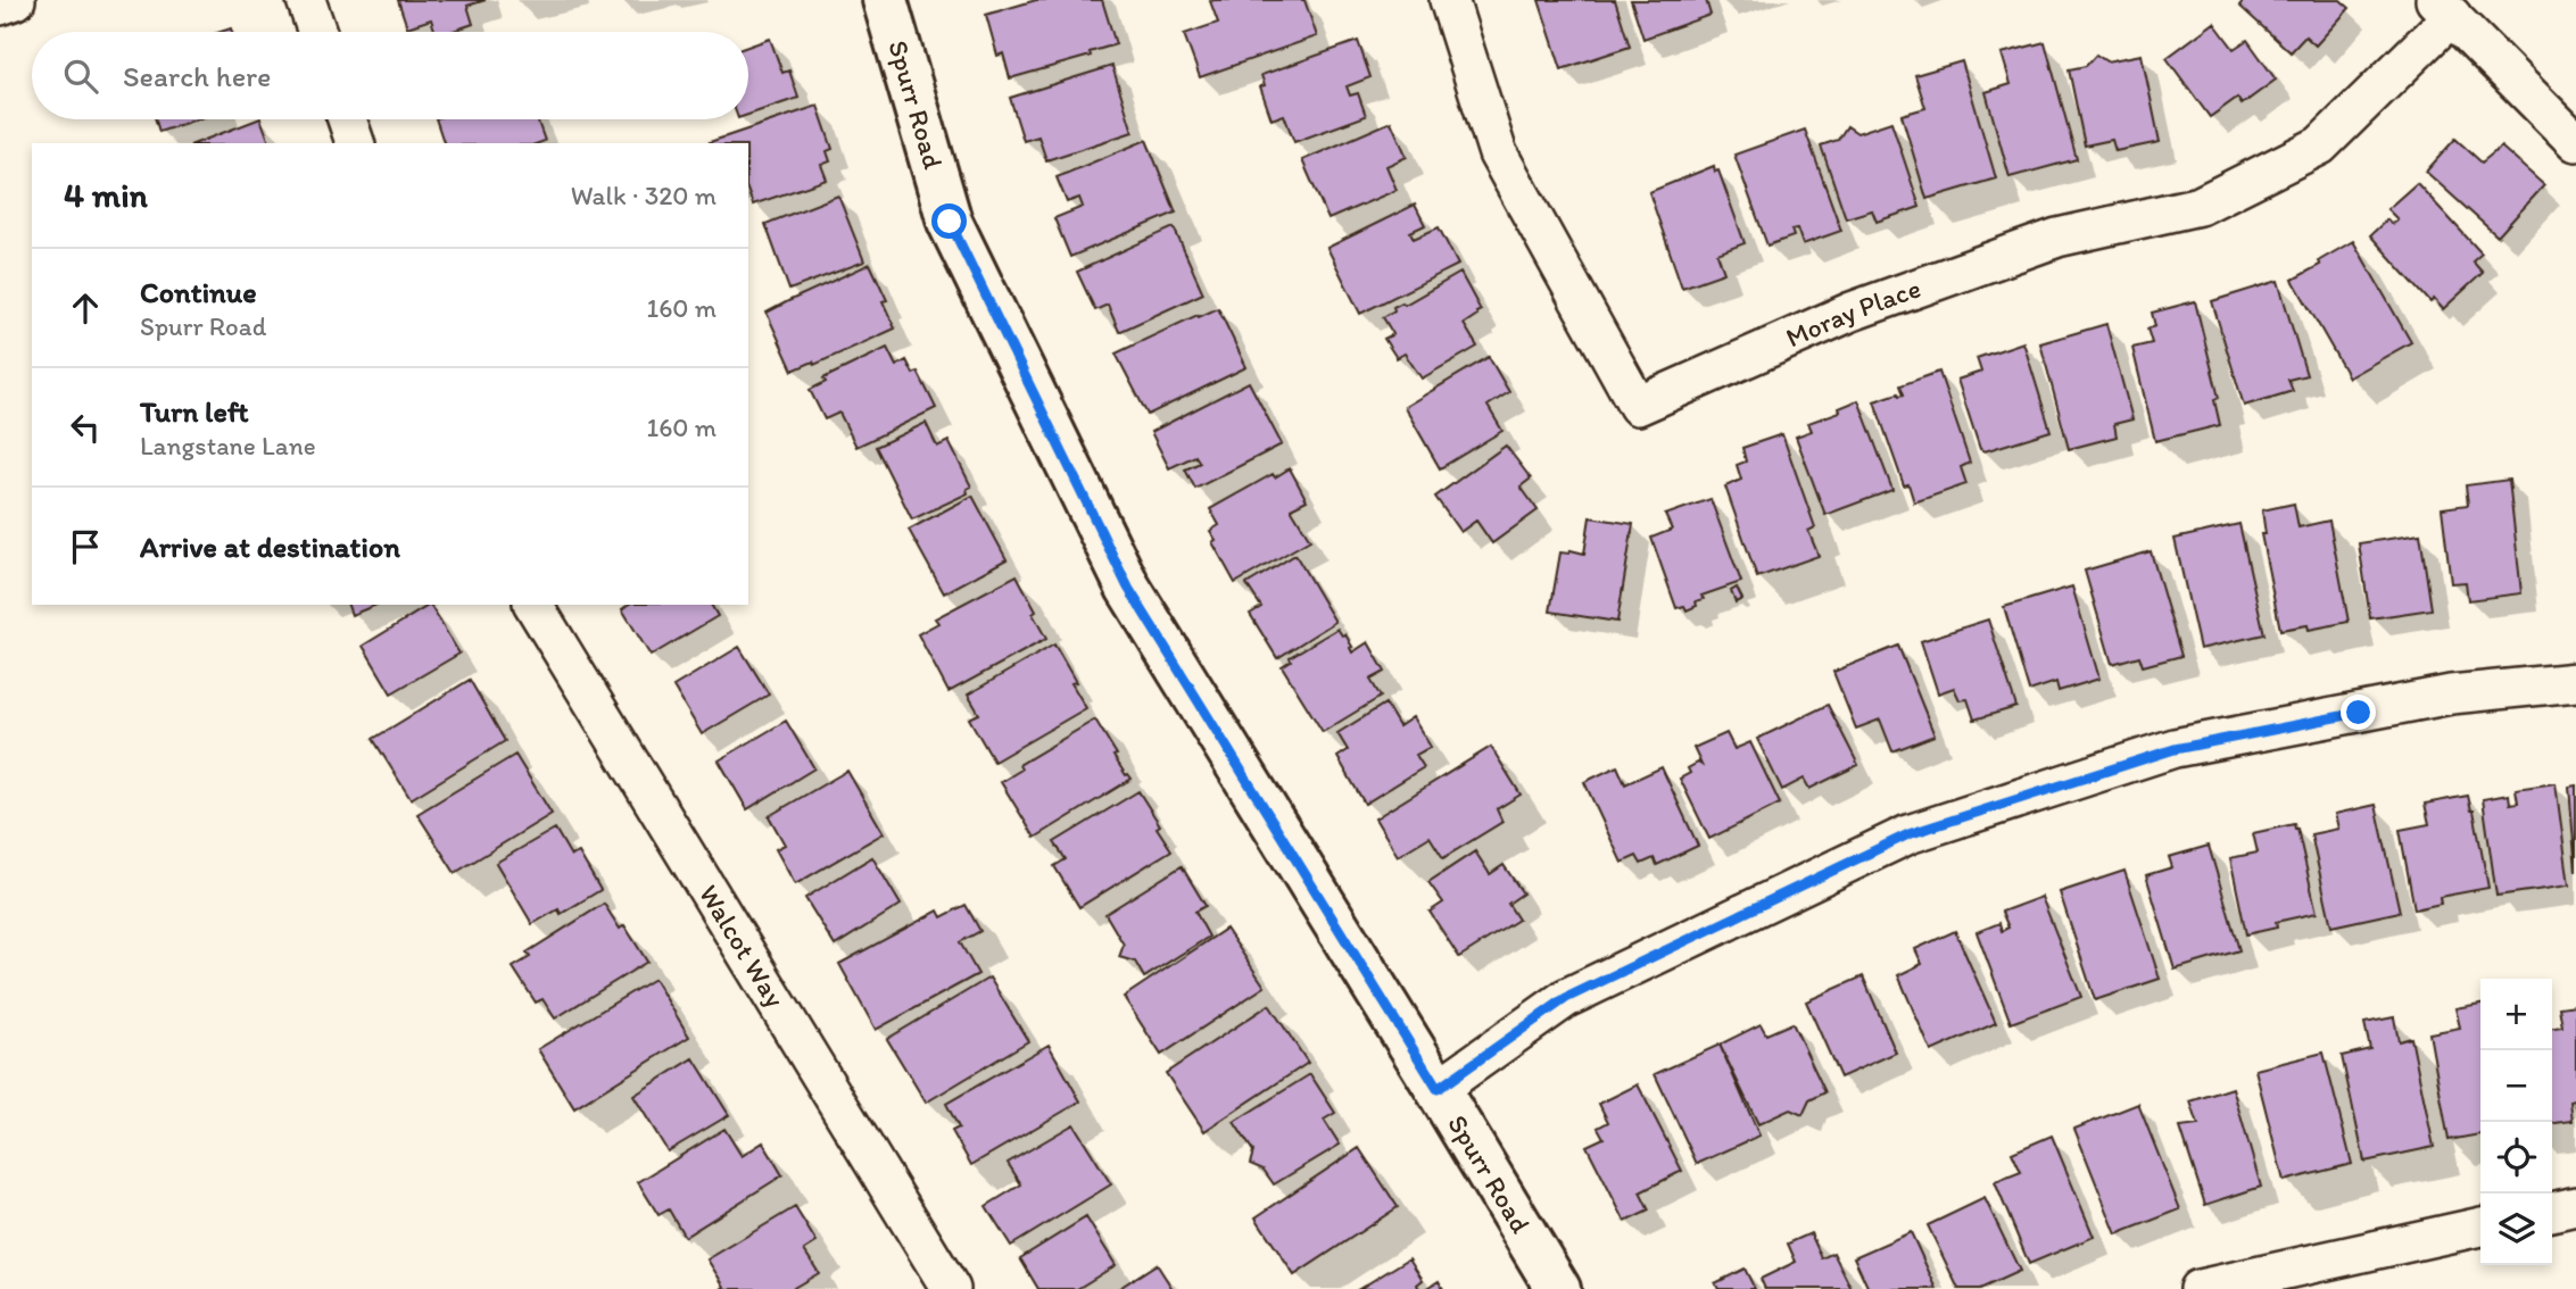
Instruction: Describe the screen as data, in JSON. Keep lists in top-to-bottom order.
{
  "streets": {
    "street": ["Spurr Road", "Moray Place", "Walcot Way"]
  },
  "page": {
    "search": "Search here",
    "heading": ["4 min", "Walk · 320 m"],
    "list": [
      ["Continue", "Spurr Road", "160 m"],
      ["Turn left", "Langstane Lane", "160 m"],
      "Arrive at destination"
    ],
    "map_buttons": ["+", "−"]
  }
}
